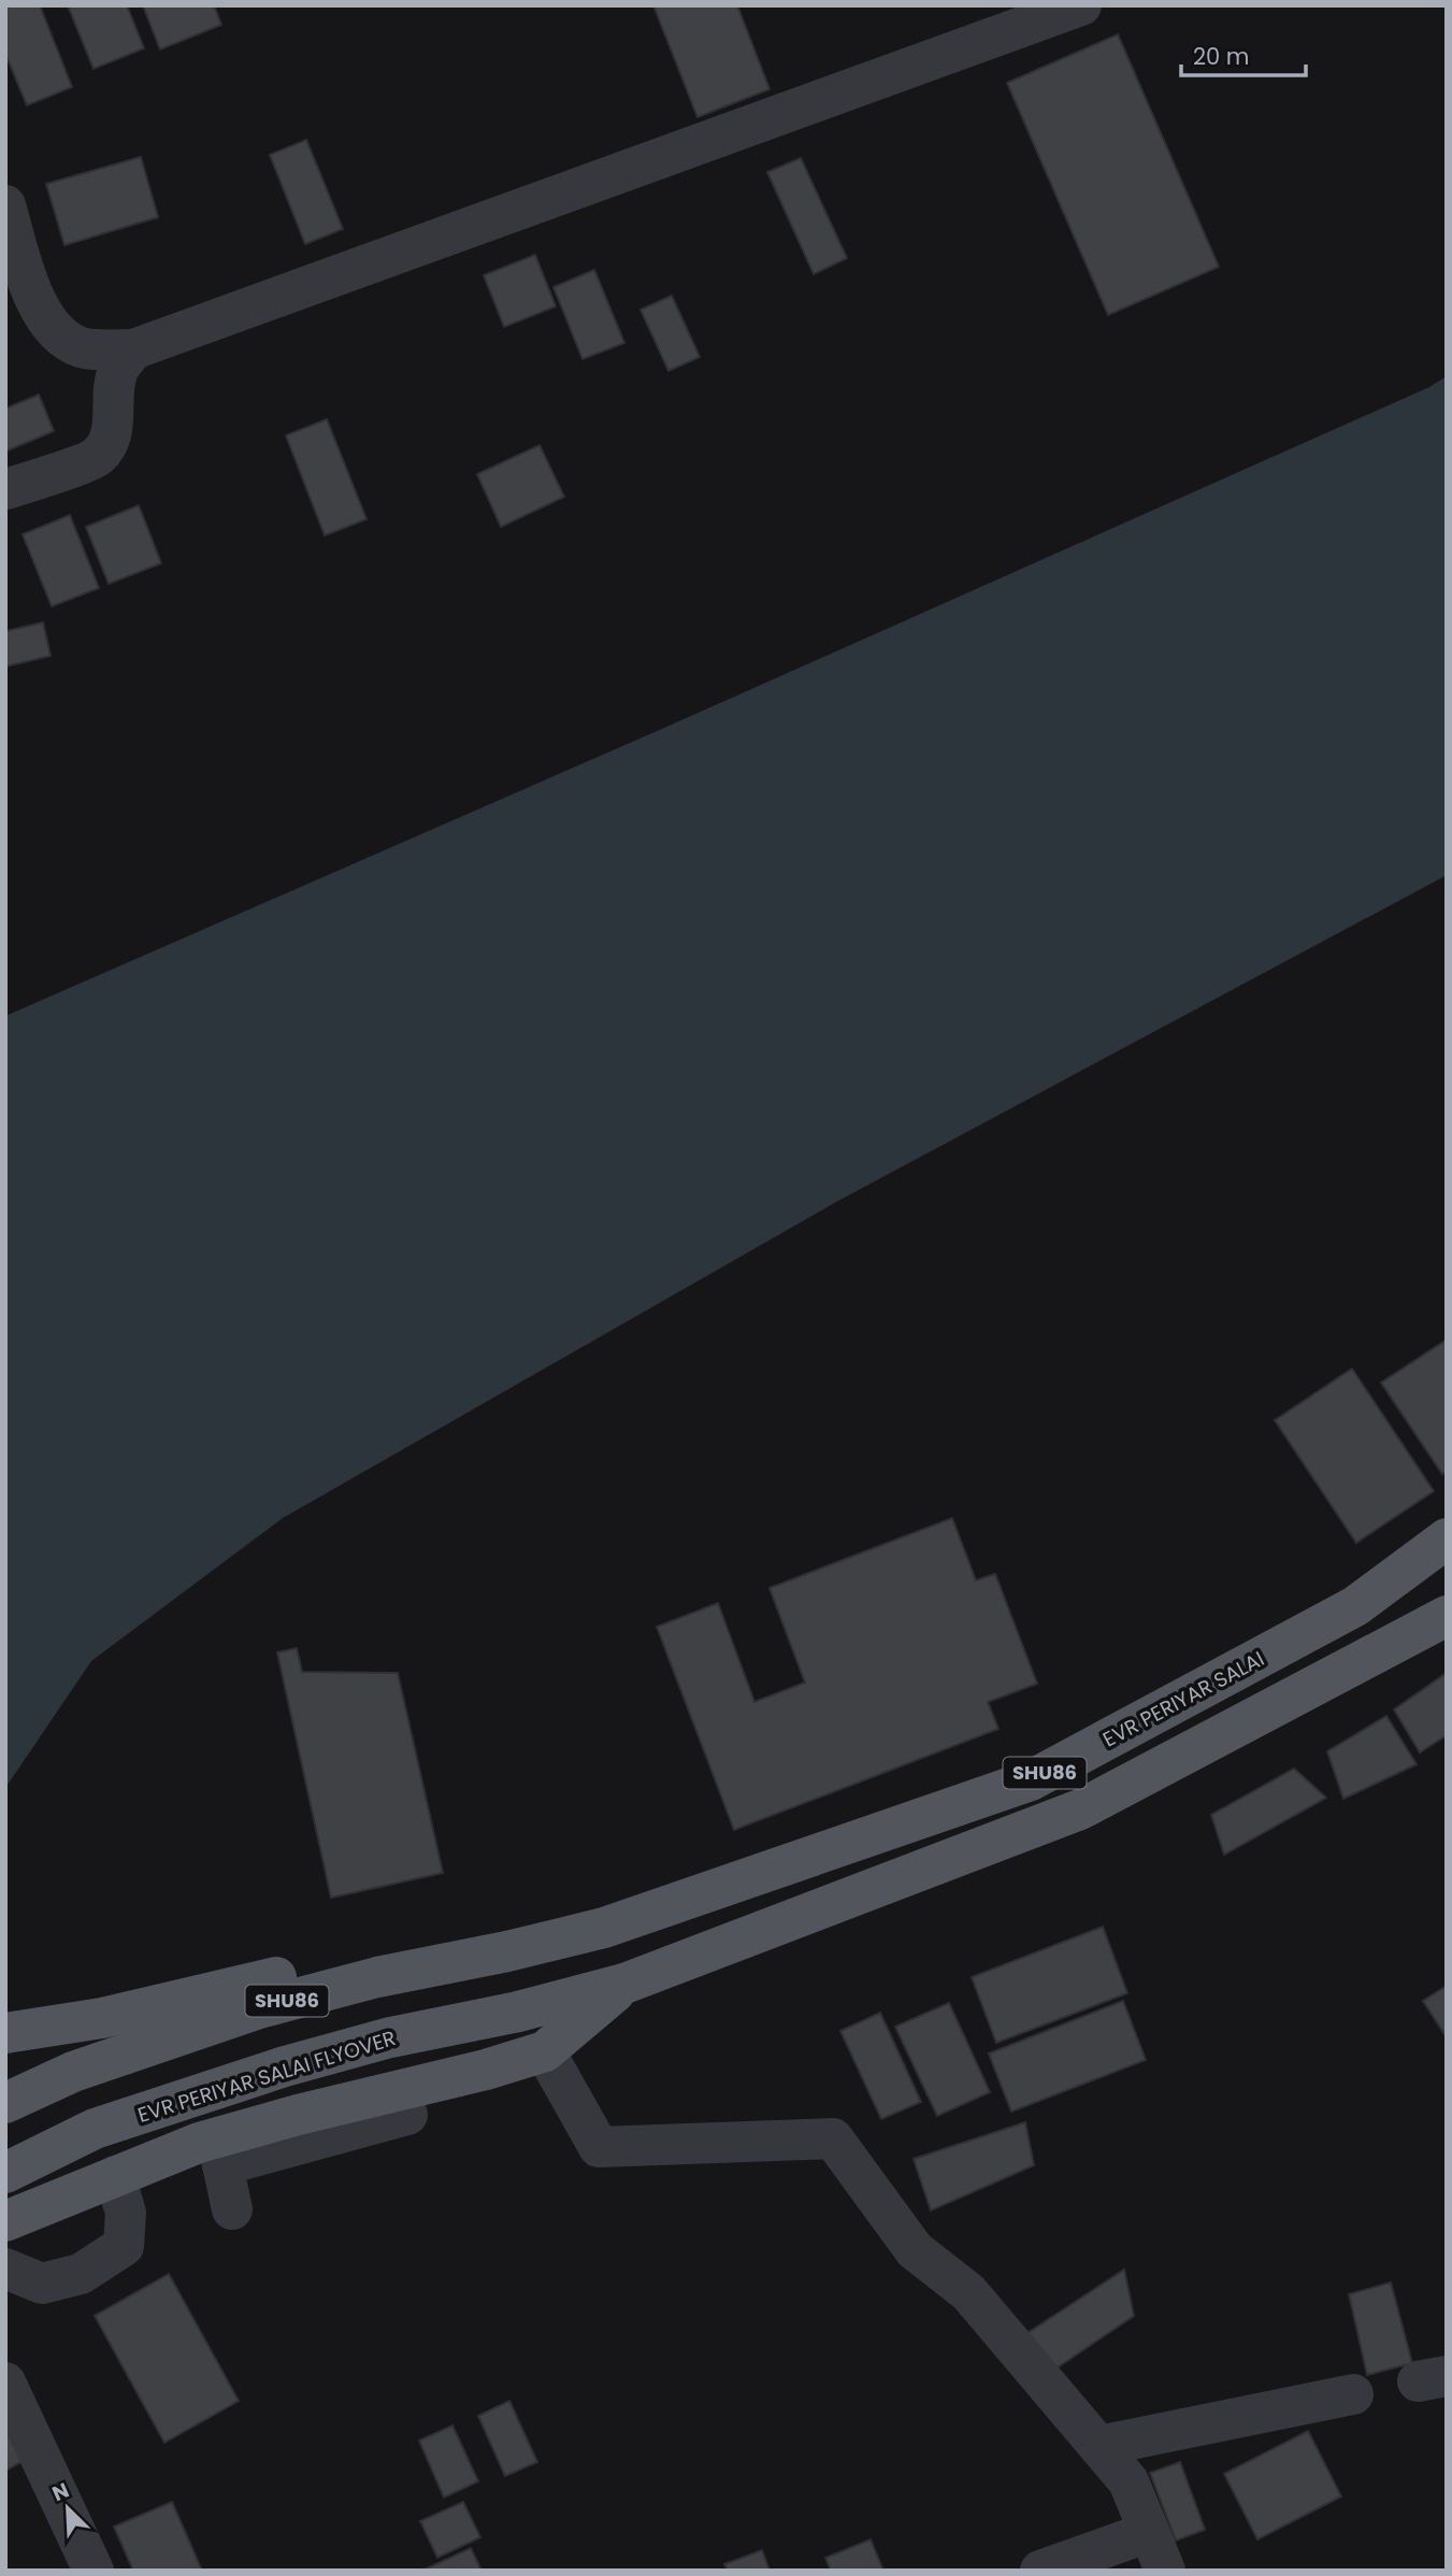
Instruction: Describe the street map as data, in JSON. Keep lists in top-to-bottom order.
{
  "streets": {
    "main road": ["EVR PERIYAR SALAI", "SHU86", "EVR PERIYAR SALAI FLYOVER"]
  },
  "crossings": [
    ["EVR PERIYAR SALAI", "SHU86"],
    ["SHU86", "EVR PERIYAR SALAI FLYOVER"]
  ],
  "scale_bar": "20 m",
  "north": "top left"
}
